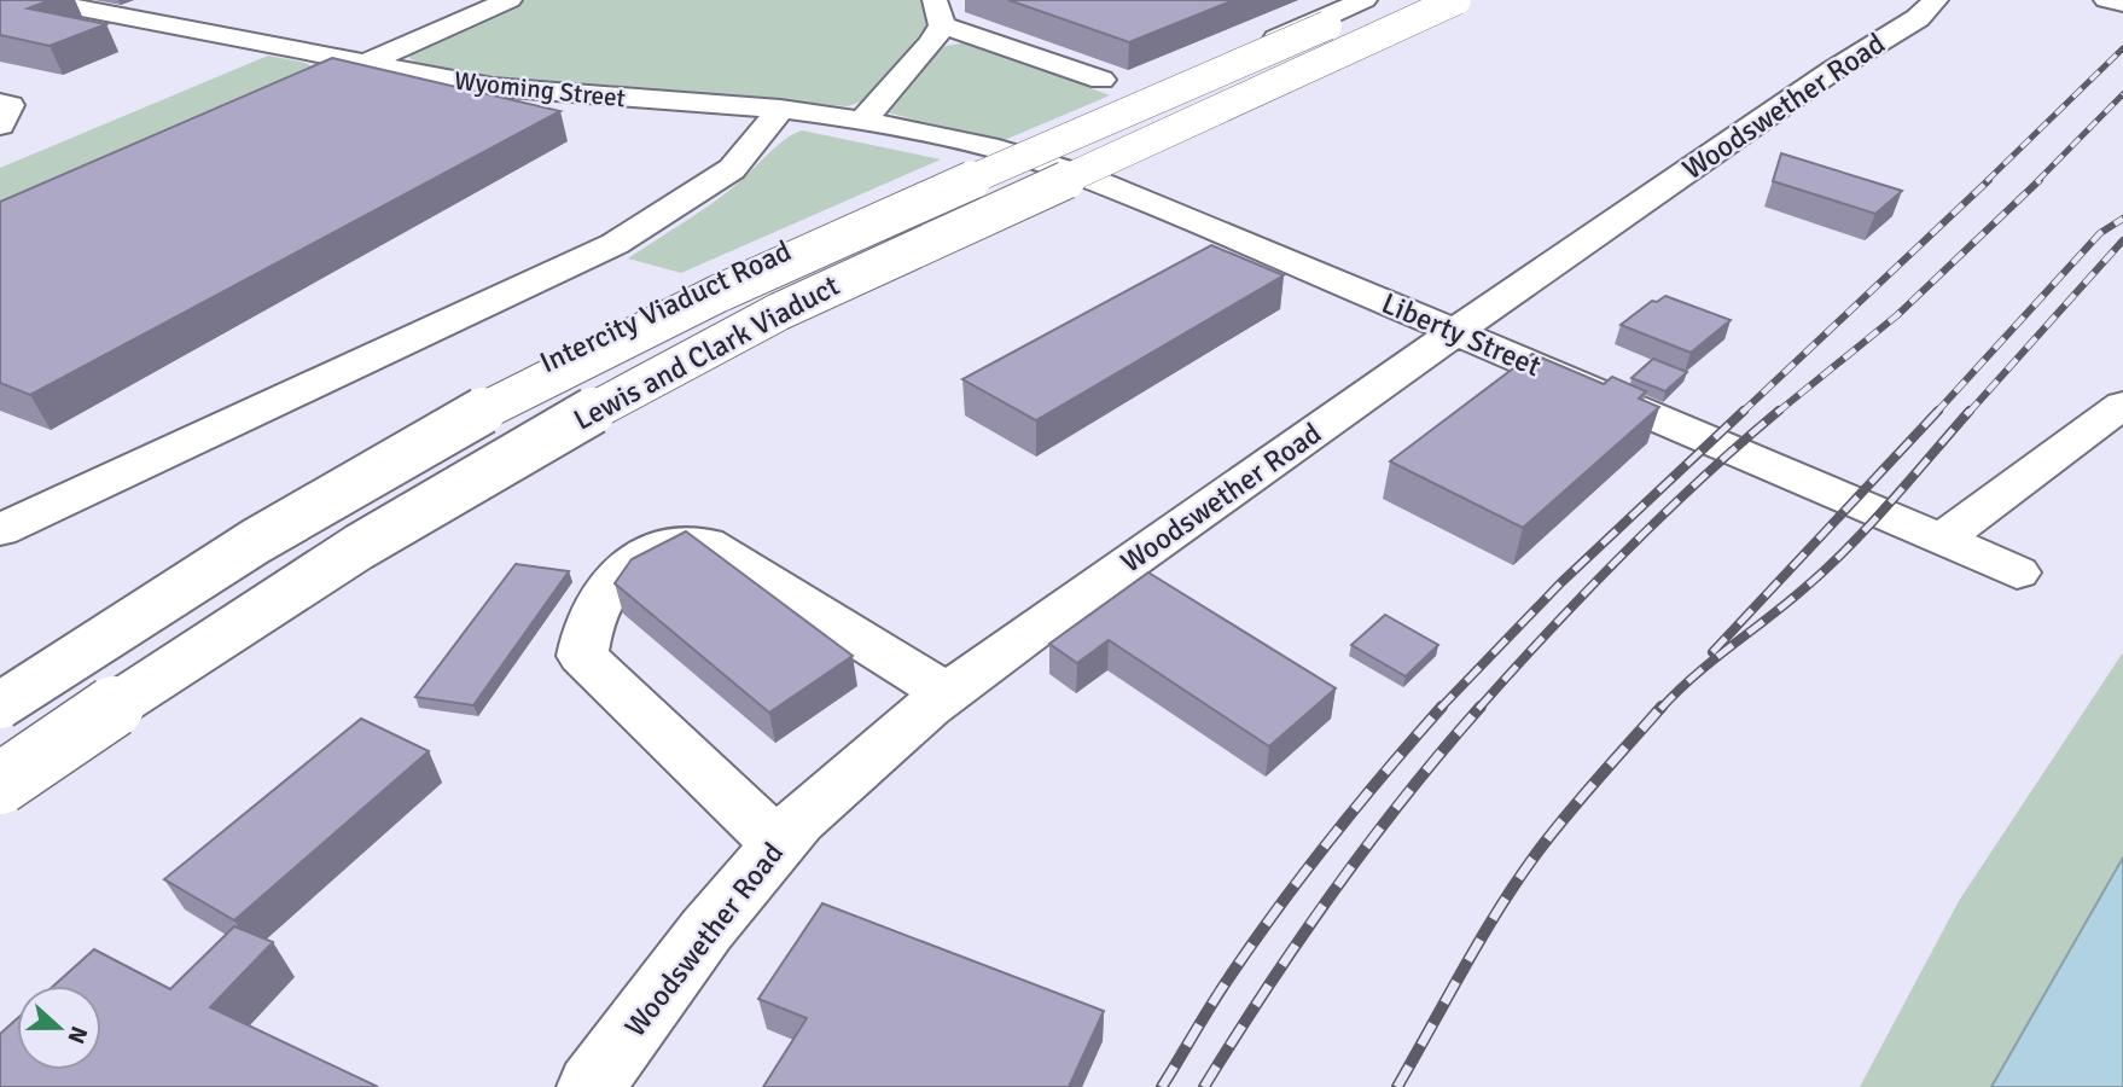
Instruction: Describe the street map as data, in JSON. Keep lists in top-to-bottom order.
{
  "streets": {
    "main road": [
      "Wyoming Street",
      "Woodswether Road",
      "Intercity Viaduct Road",
      "Liberty Street",
      "Lewis and Clark Viaduct"
    ]
  },
  "crossings": [
    ["Wyoming Street", "Intercity Viaduct Road"],
    ["Wyoming Street", "Liberty Street"],
    ["Woodswether Road", "Liberty Street"],
    ["Intercity Viaduct Road", "Liberty Street"]
  ],
  "north": "right"
}
